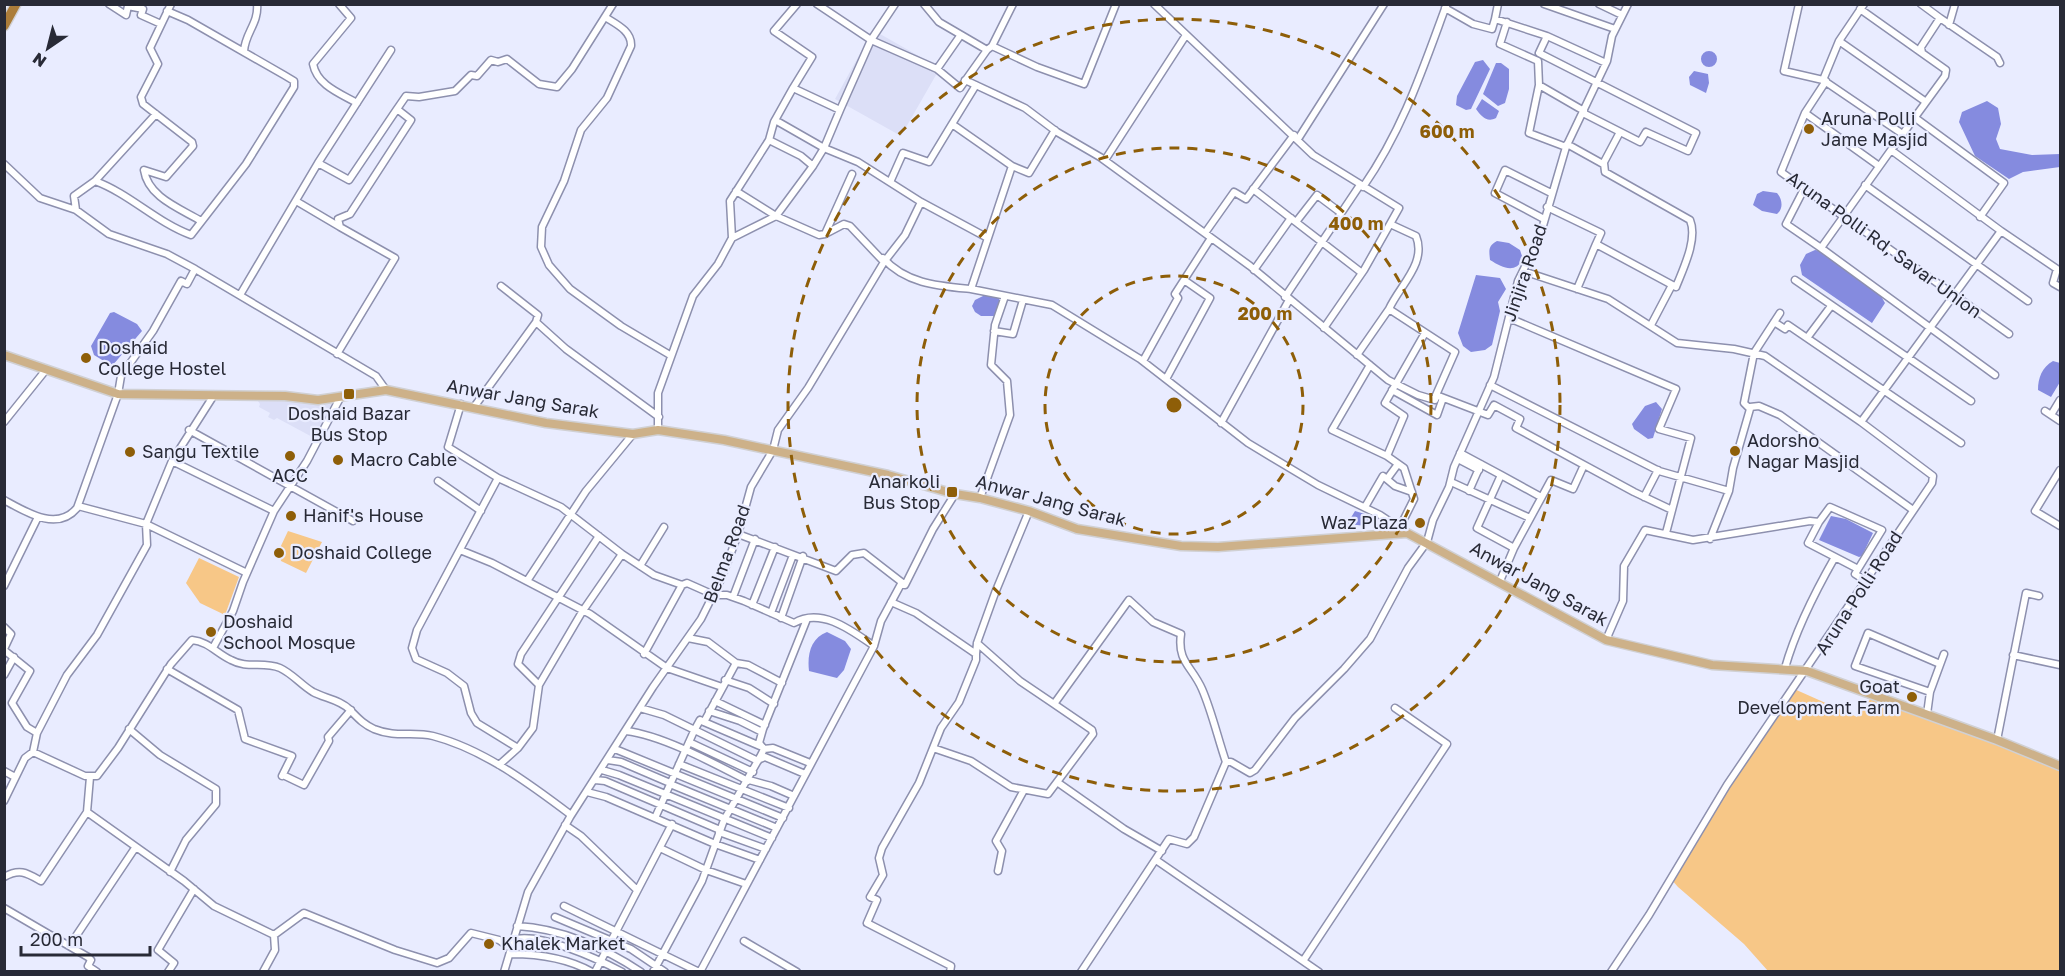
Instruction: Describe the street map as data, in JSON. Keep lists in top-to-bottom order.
{
  "streets": {
    "main road": ["Anwar Jang Sarak"],
    "street": [
      "Aruna Polli Rd, Savar Union",
      "Jinjira Road",
      "Belma Road",
      "Aruna Polli Road"
    ]
  },
  "crossings": [
    ["Jinjira Road", "Anwar Jang Sarak"],
    ["Anwar Jang Sarak", "Belma Road"],
    ["Anwar Jang Sarak", "Aruna Polli Road"]
  ],
  "places": {
    "other": [
      "Aruna Polli Jame Masjid",
      "Doshaid College Hostel",
      "Adorsho Nagar Masjid",
      "Sangu Textile",
      "ACC",
      "Macro Cable",
      "Hanif's House",
      "Waz Plaza",
      "Doshaid College",
      "Doshaid School Mosque",
      "Goat Development Farm",
      "Khalek Market"
    ],
    "transit": ["Doshaid Bazar Bus Stop", "Anarkoli Bus Stop"]
  },
  "scale_bar": "200 m",
  "north": "bottom left",
  "rings": ["600 m", "400 m", "200 m"]
}
